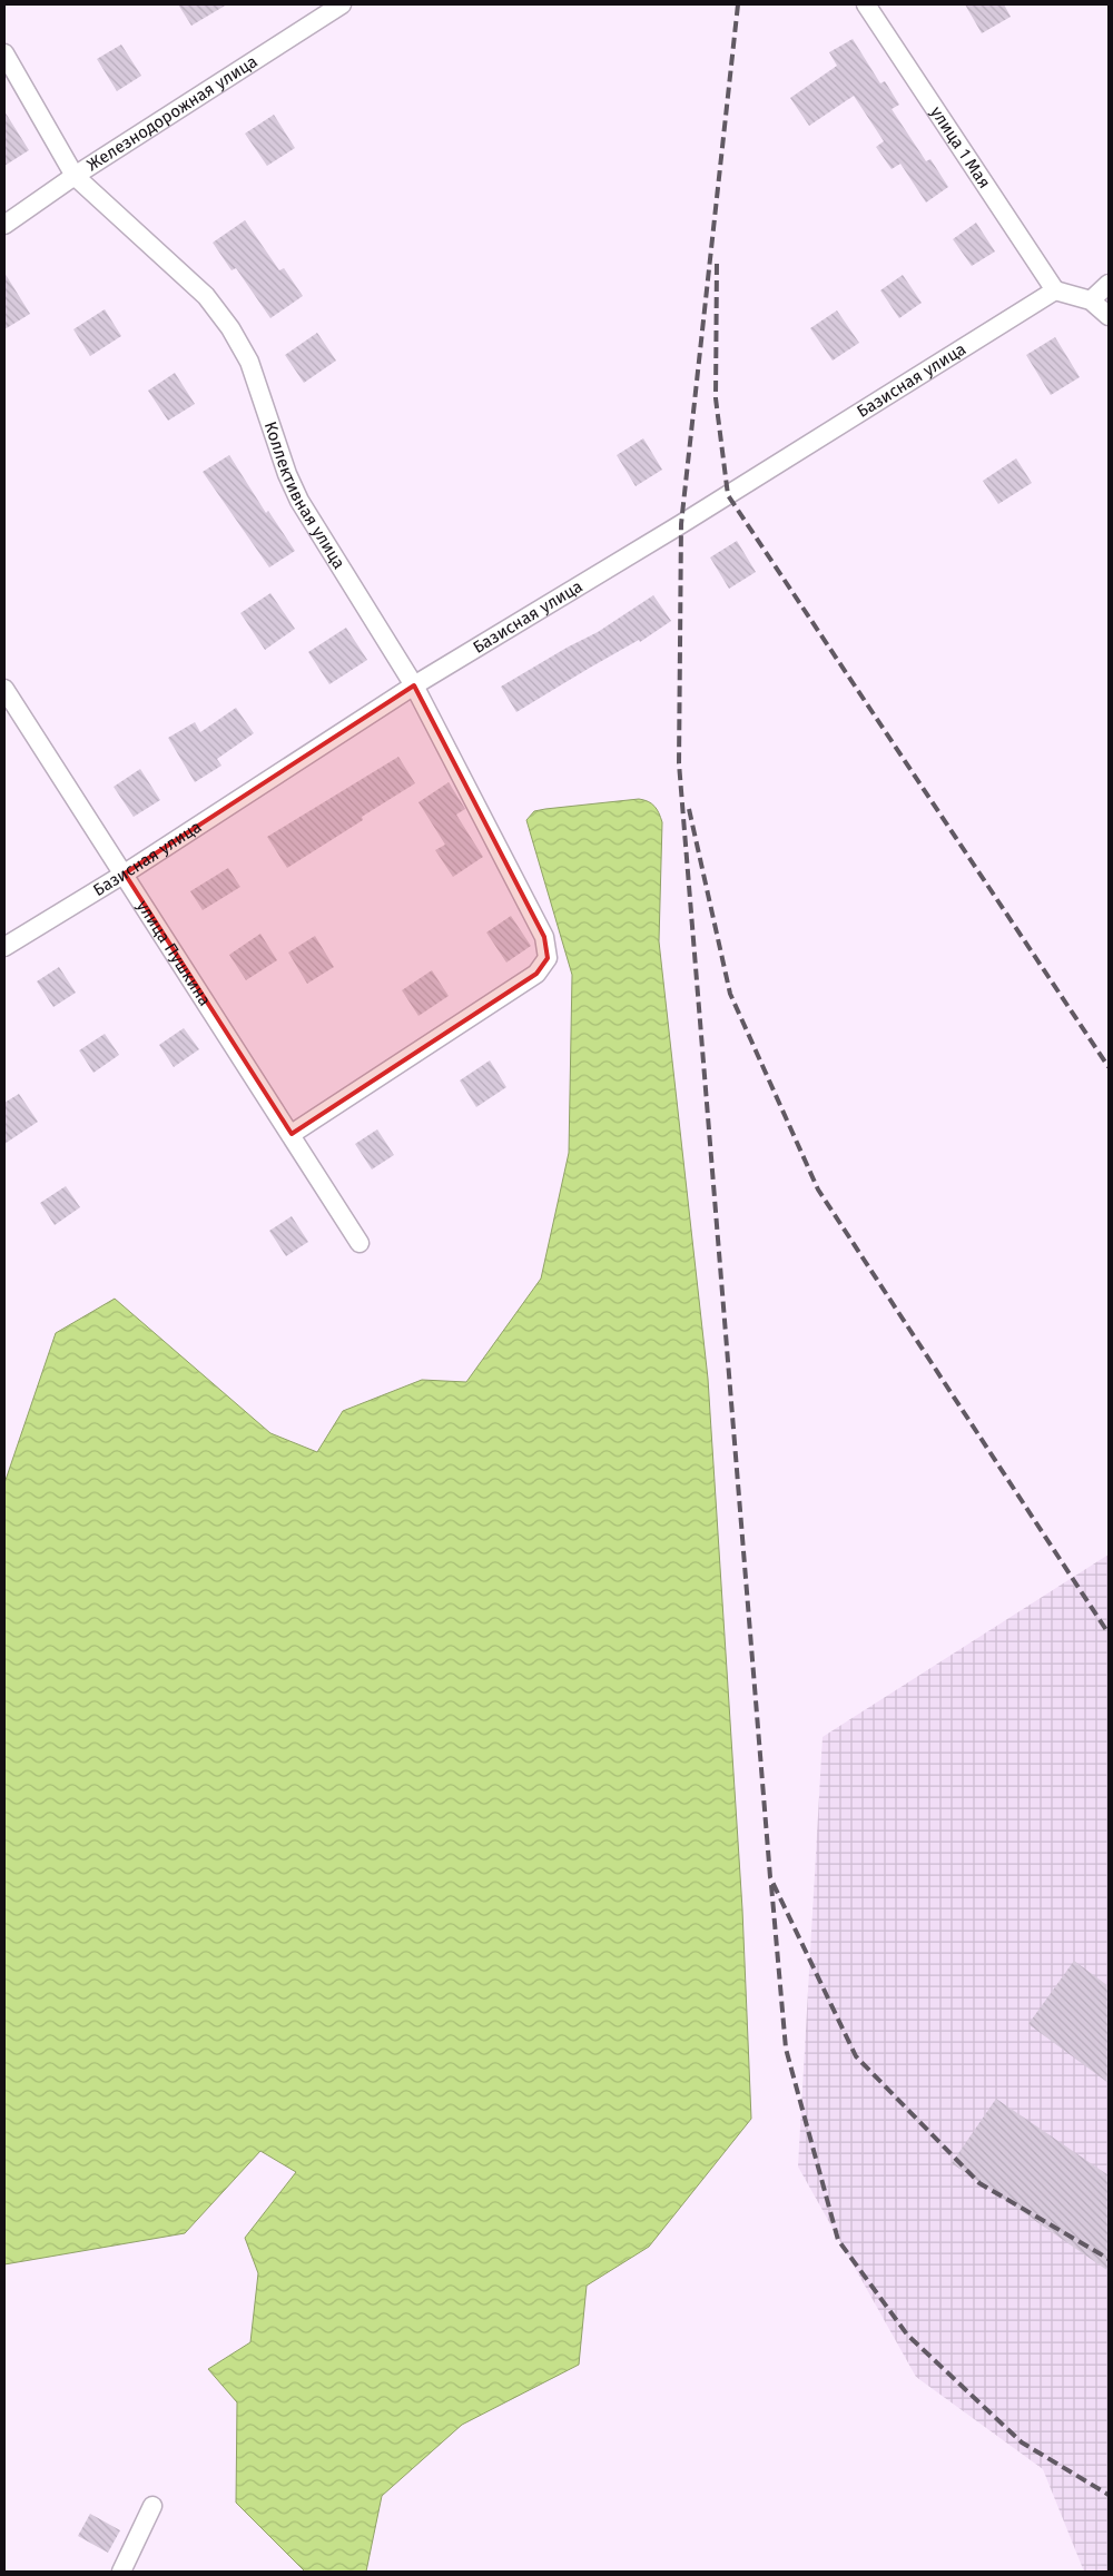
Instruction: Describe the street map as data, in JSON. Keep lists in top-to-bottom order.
{
  "streets": {
    "street": [
      "Железнодорожная улица",
      "улица 1 Мая",
      "Базисная улица",
      "Коллективная улица",
      "улица Пушкина"
    ]
  },
  "crossings": [
    ["Железнодорожная улица", "Коллективная улица"],
    ["улица 1 Мая", "Базисная улица"],
    ["Базисная улица", "Коллективная улица"],
    ["Базисная улица", "улица Пушкина"],
    ["Коллективная улица", "улица Пушкина"]
  ]
}
